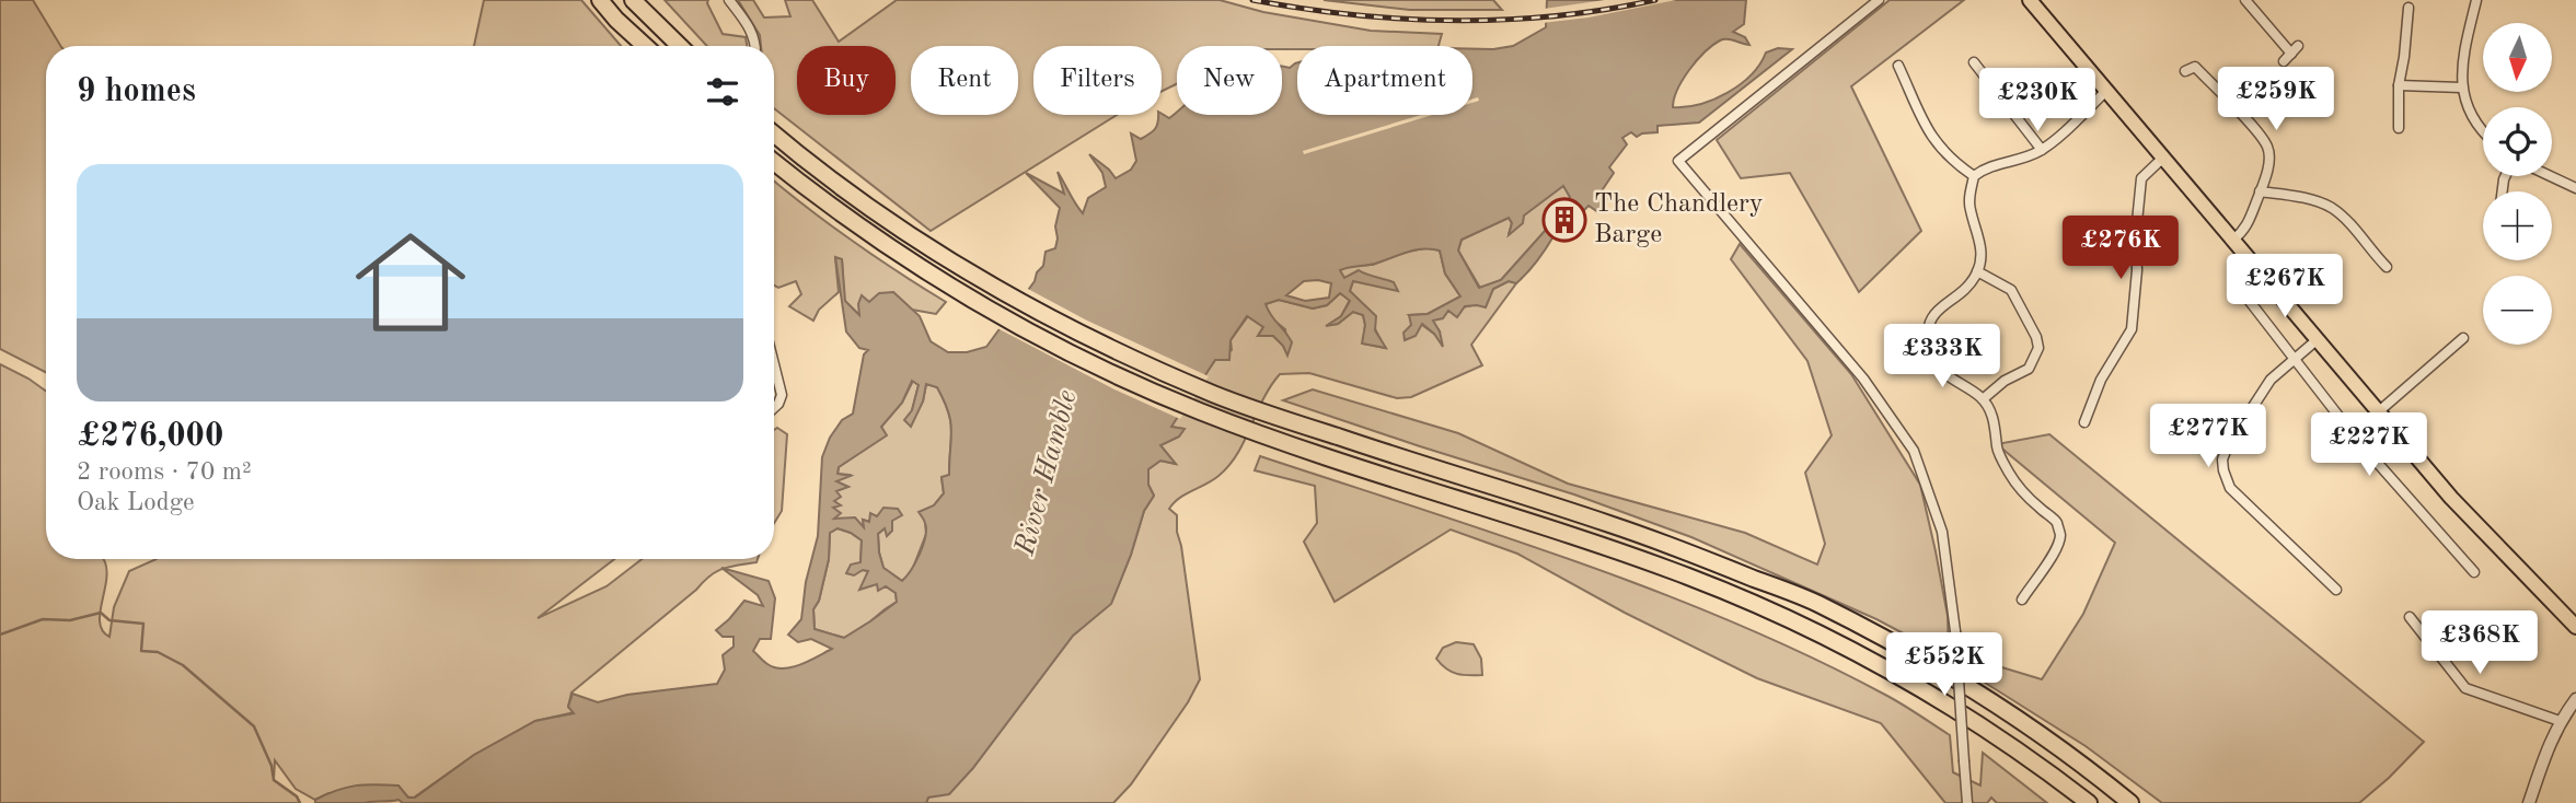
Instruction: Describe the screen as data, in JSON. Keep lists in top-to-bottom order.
{
  "water": ["River Hamble"],
  "places": {
    "building": ["The Chandlery Barge"]
  },
  "north": "bottom",
  "page": {
    "map_buttons": ["+", "−"],
    "chip": [
      "Buy",
      "Rent",
      "Filters",
      "New",
      "Apartment"
    ],
    "heading": "9 homes",
    "price": [
      "£259K",
      "£230K",
      "£276K",
      "£267K",
      "£333K",
      "£277K",
      "£227K",
      "£368K",
      "£552K"
    ],
    "list": [
      {
        "name": "£276,000",
        "note": "2 rooms · 70 m² · Oak Lodge"
      }
    ]
  }
}
